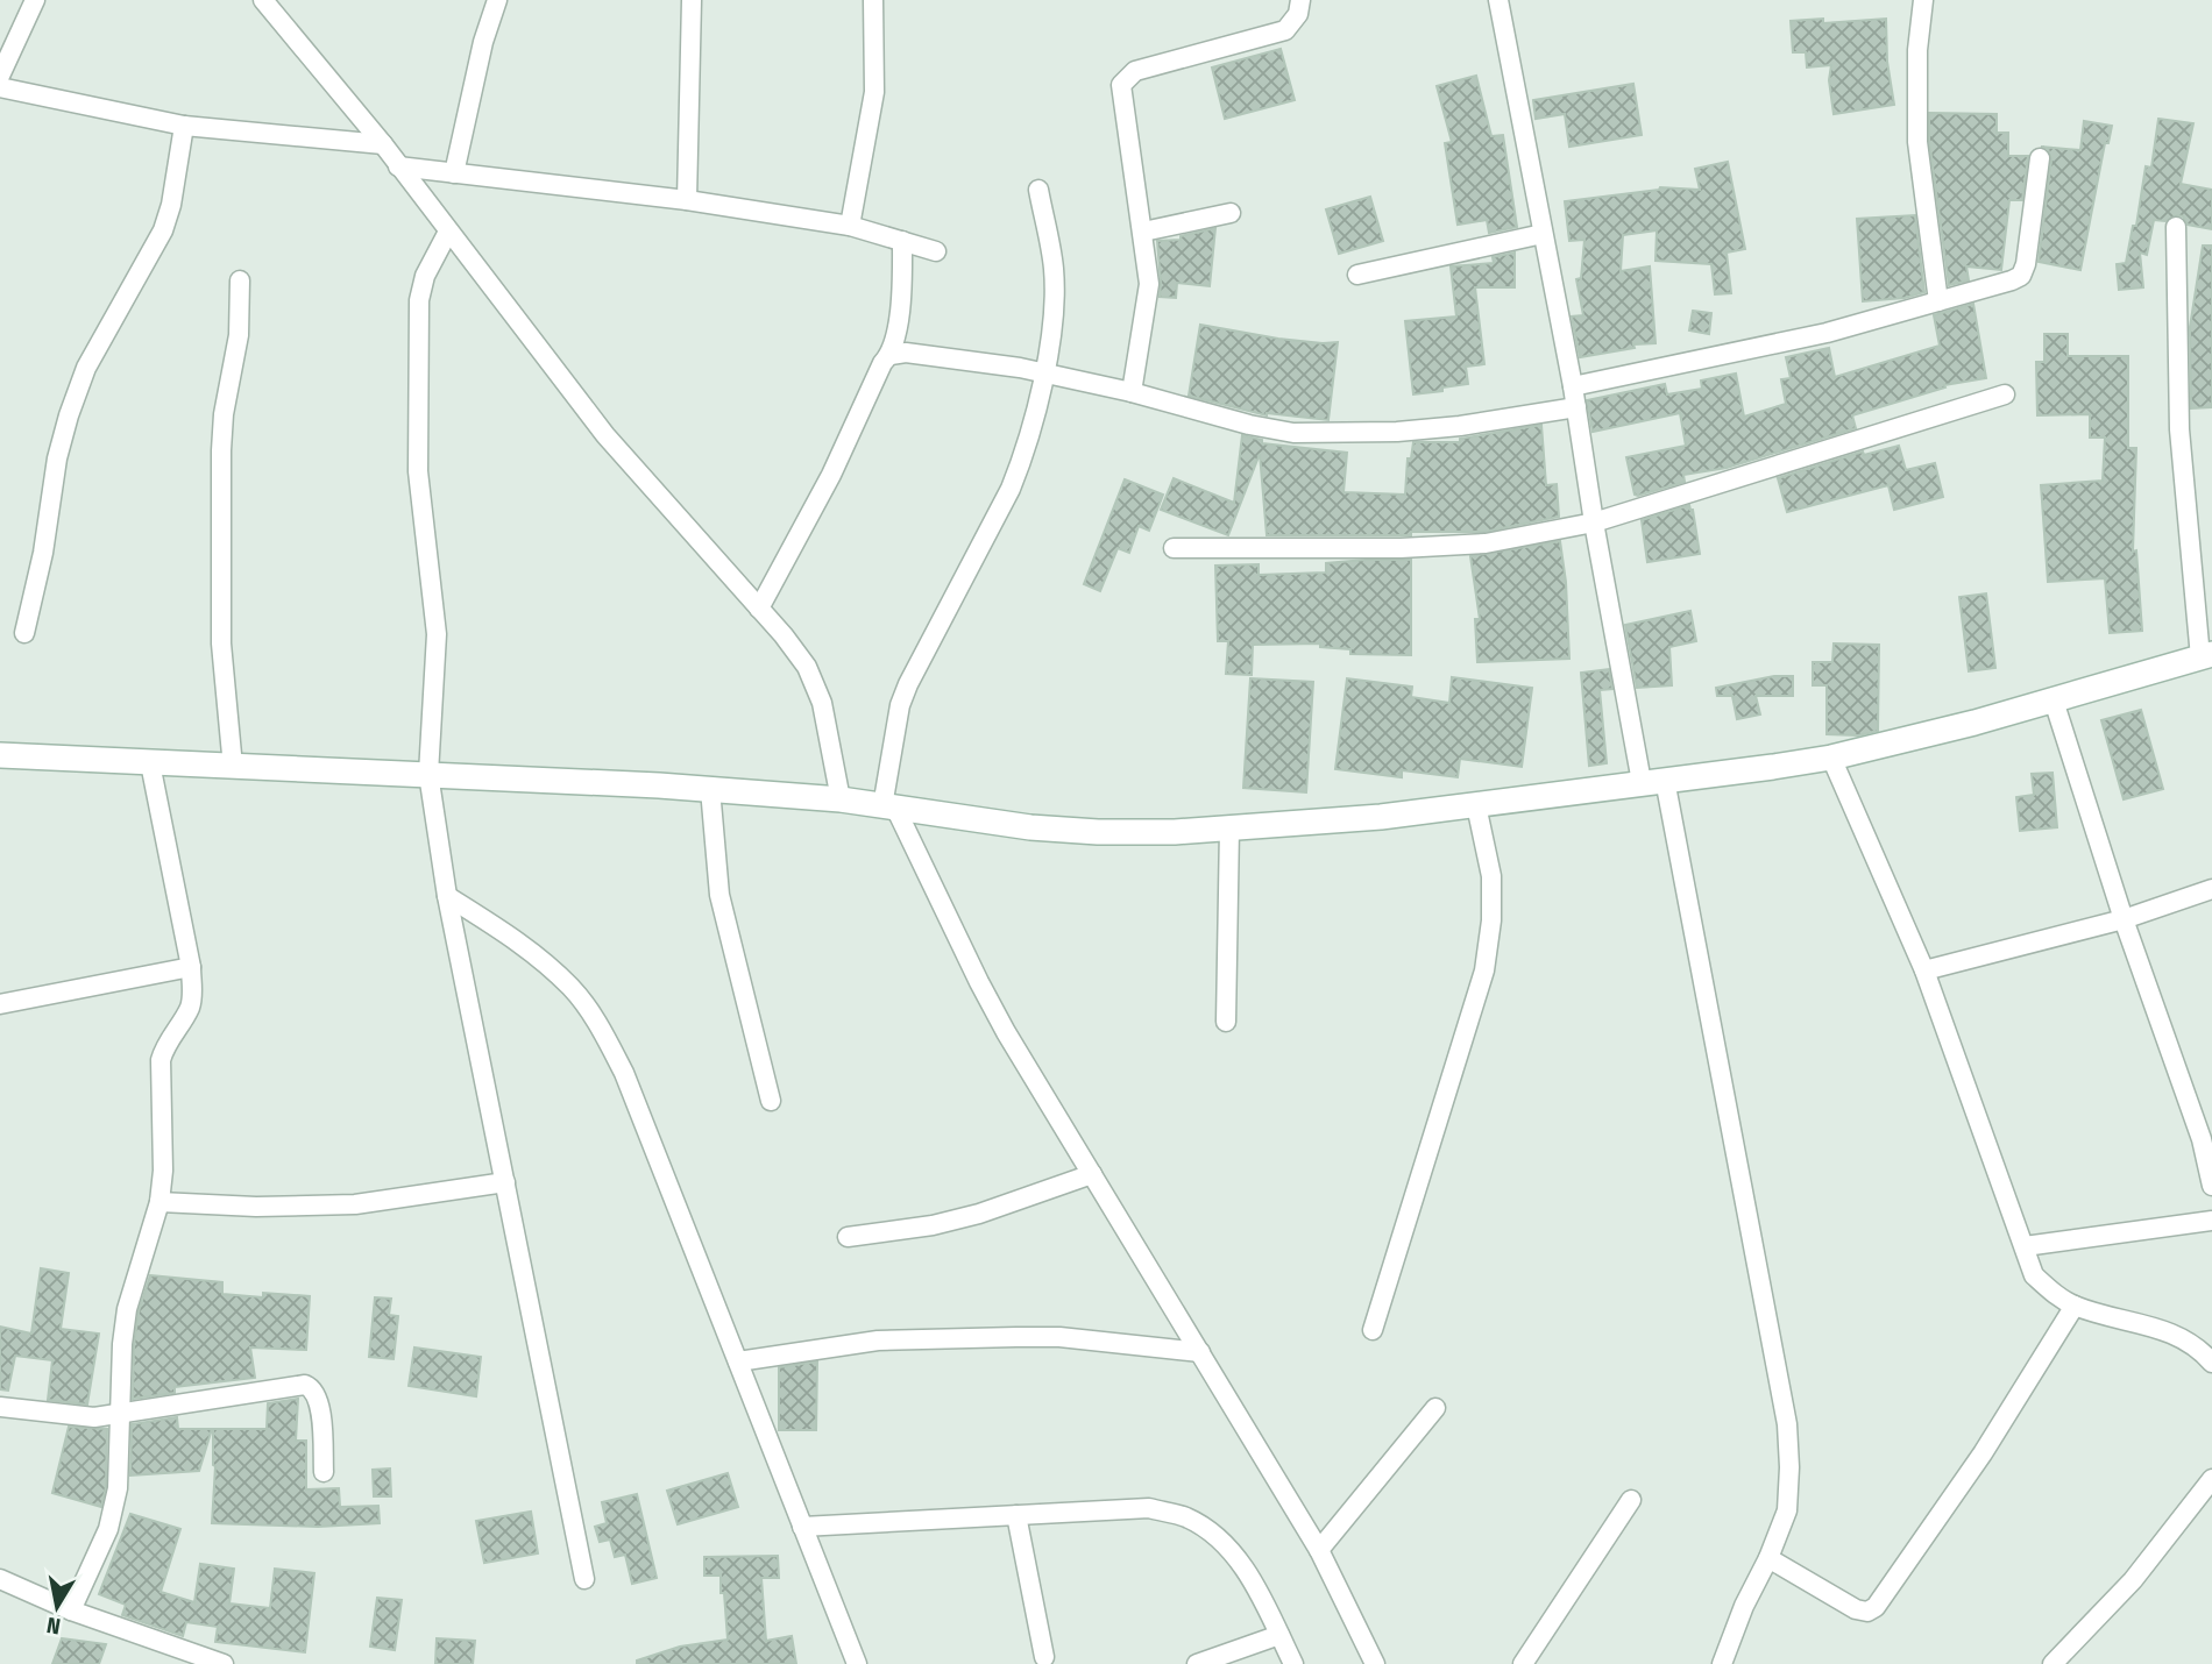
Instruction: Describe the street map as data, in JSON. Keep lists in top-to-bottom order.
{
  "north": "bottom"
}
